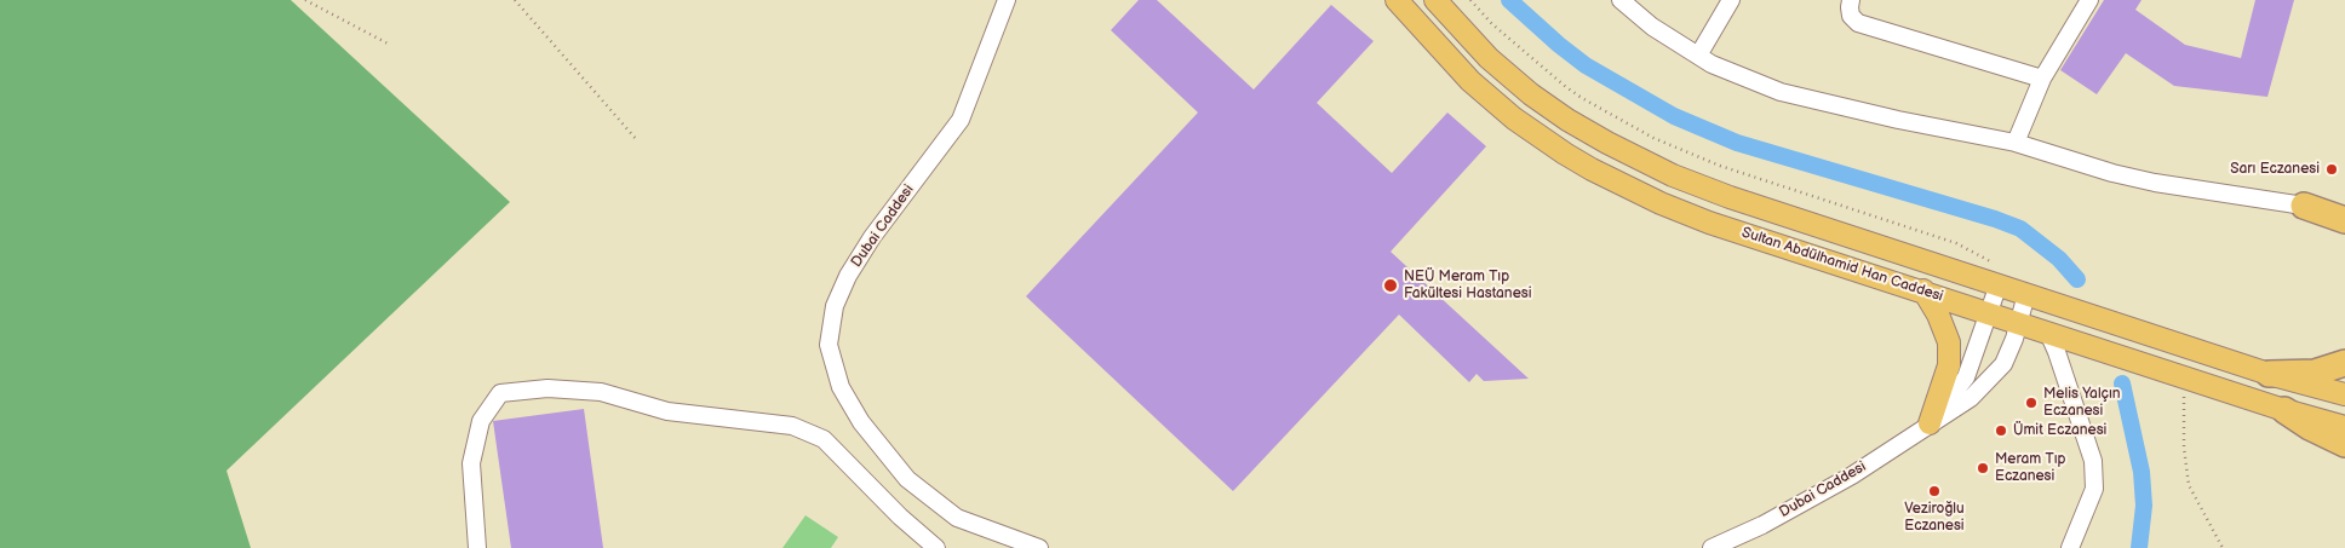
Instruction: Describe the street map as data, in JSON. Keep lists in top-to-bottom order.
{
  "streets": {
    "main road": ["Sultan Abdülhamid Han Caddesi"],
    "street": ["Dubai Caddesi"]
  },
  "crossings": [
    ["Dubai Caddesi", "Sultan Abdülhamid Han Caddesi"]
  ],
  "places": [
    "Sarı Eczanesi",
    "NEÜ Meram Tıp Fakültesi Hastanesi",
    "Melis Yalçın Eczanesi",
    "Ümit Eczanesi",
    "Meram Tıp Eczanesi",
    "Veziroğlu Eczanesi"
  ]
}
